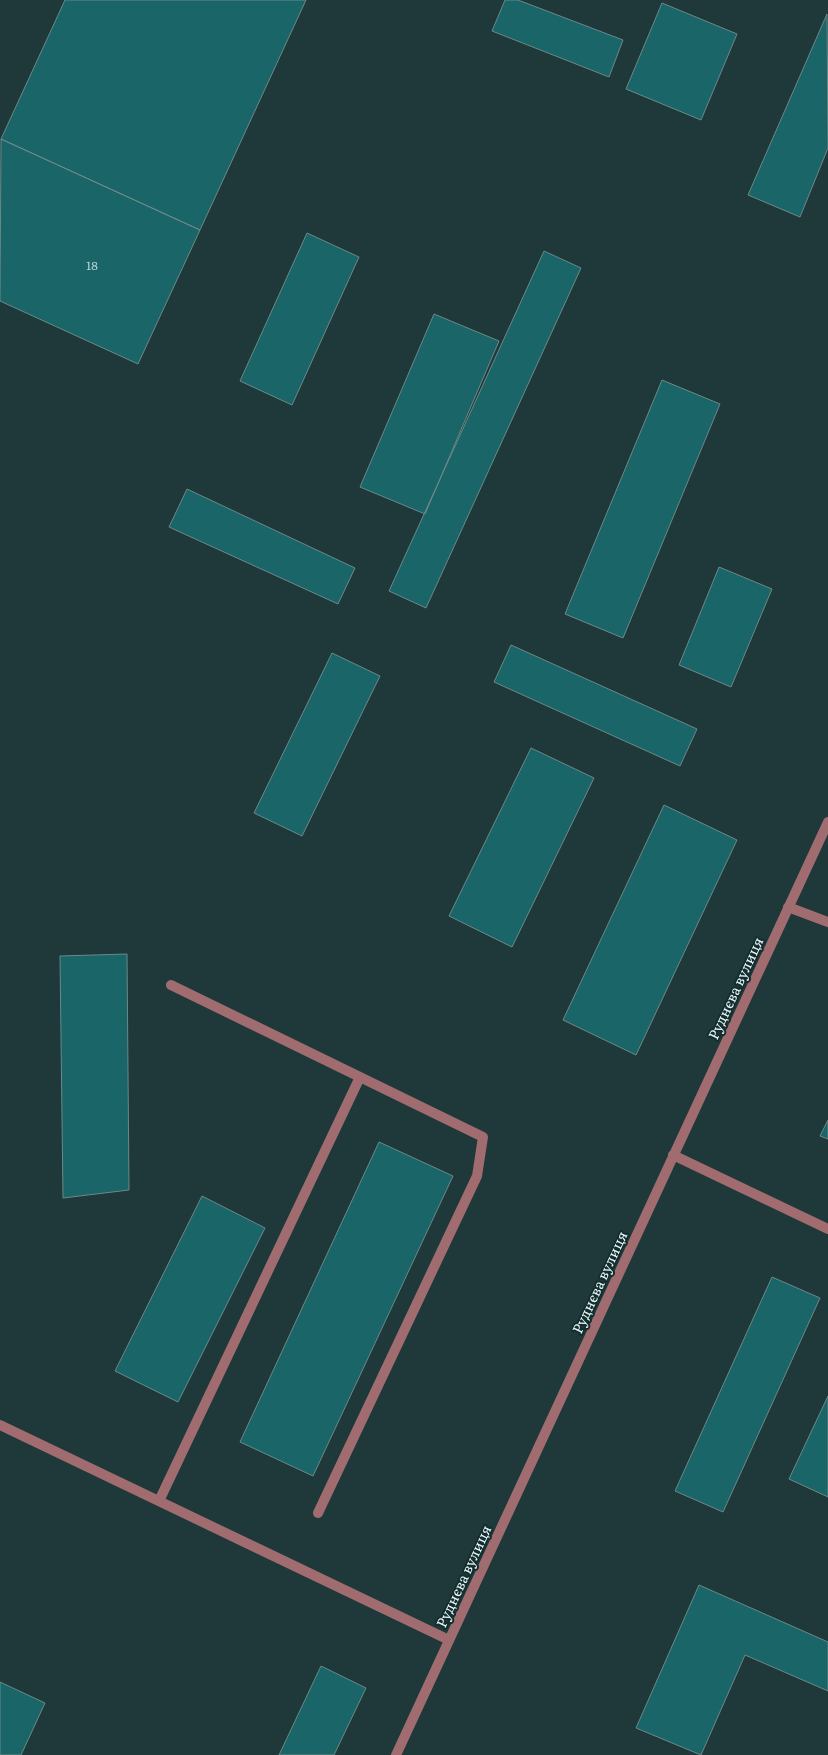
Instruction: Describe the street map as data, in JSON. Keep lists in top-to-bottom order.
{
  "streets": {
    "street": ["Руднєва вулиця"]
  },
  "house_numbers": ["18"]
}
